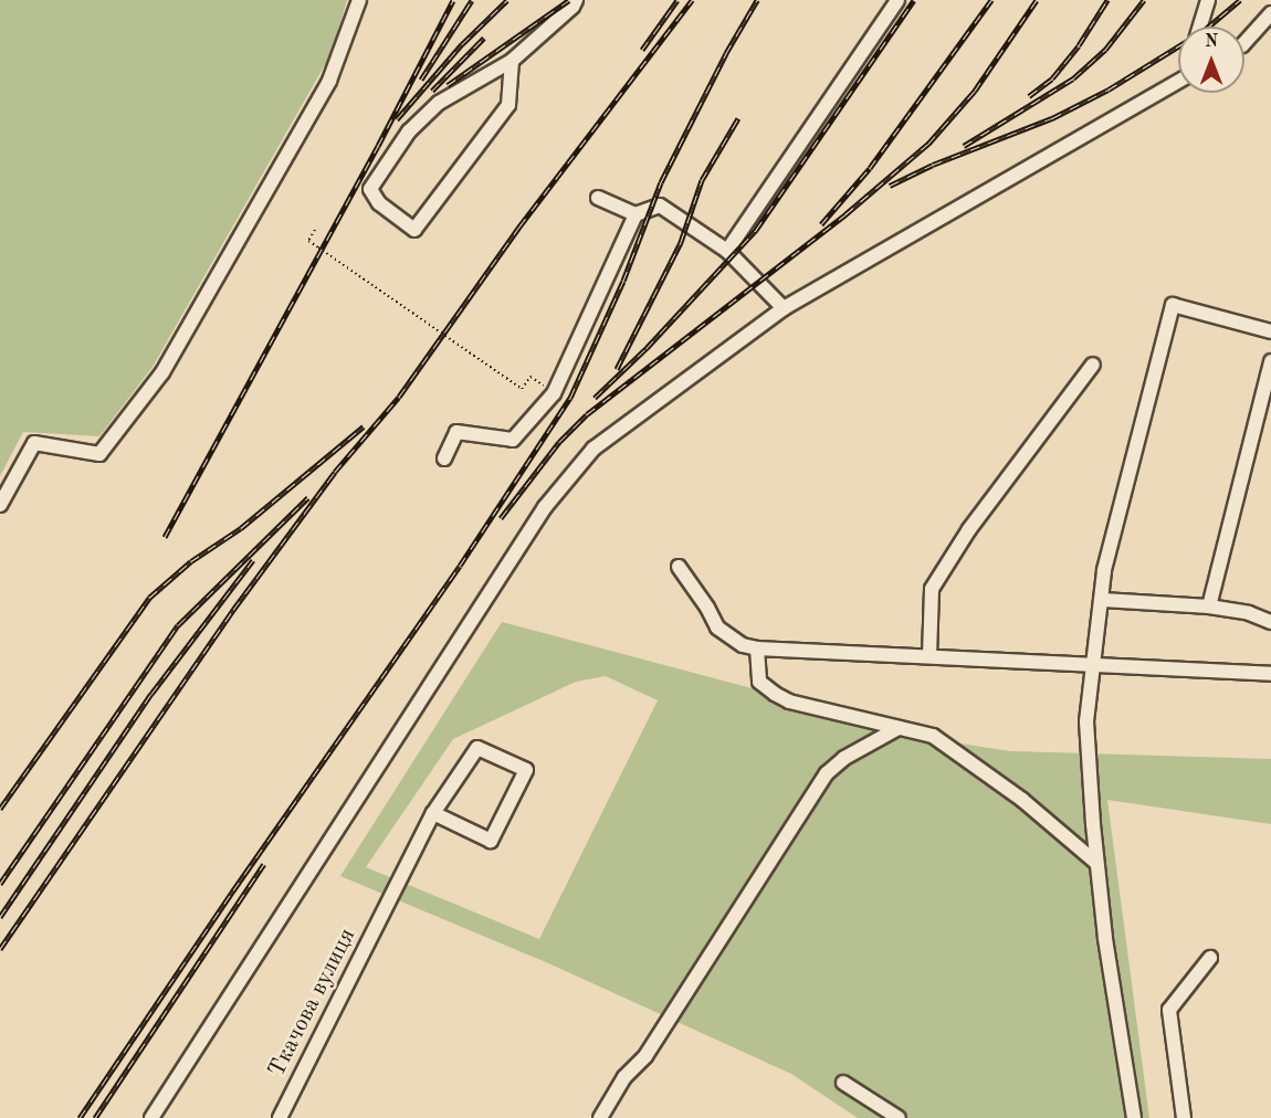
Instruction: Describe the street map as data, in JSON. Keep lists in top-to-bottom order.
{
  "streets": {
    "street": ["Ткачова вулиця"]
  },
  "north": "top"
}
